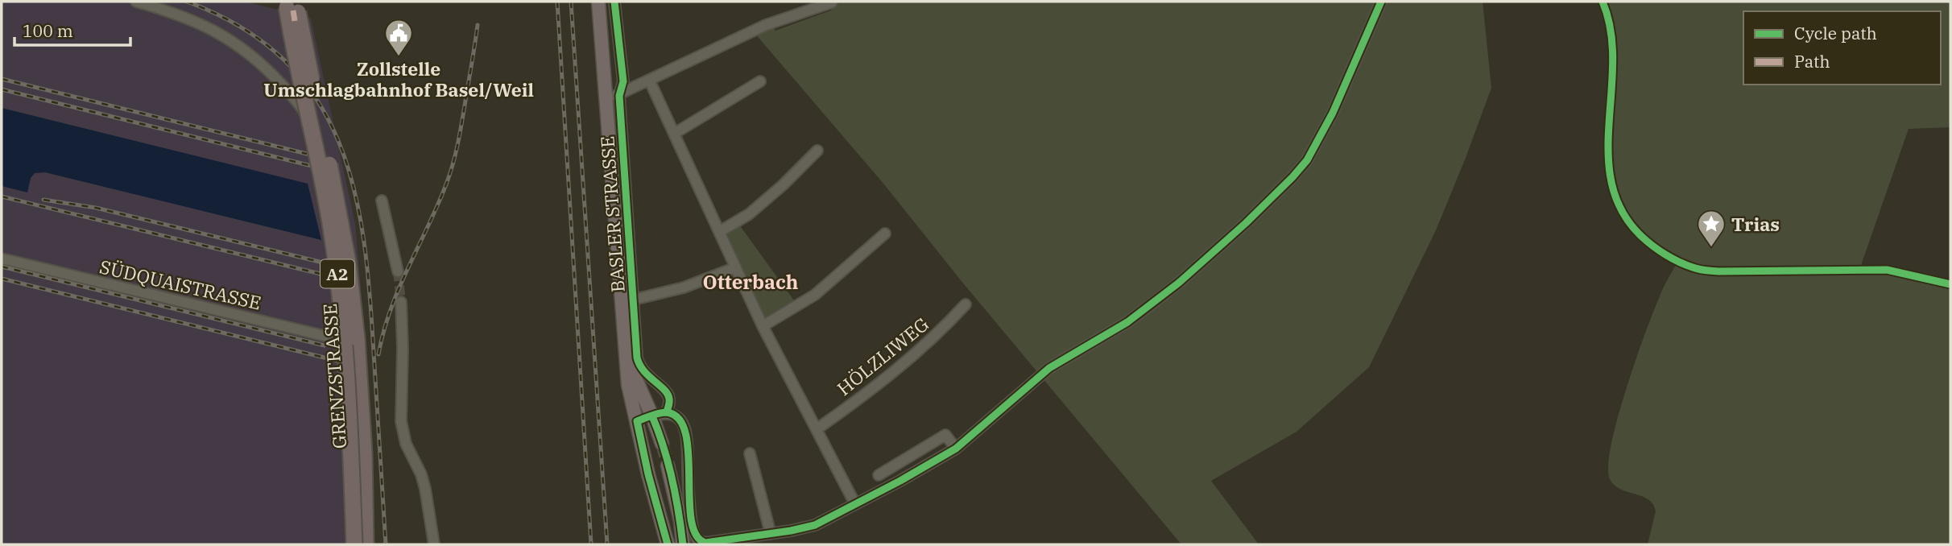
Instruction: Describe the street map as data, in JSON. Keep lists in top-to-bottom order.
{
  "streets": {
    "highway": ["A2"],
    "street": [
      "BASLER STRASSE",
      "SÜDQUAISTRASSE",
      "HÖLZLIWEG",
      "GRENZSTRASSE"
    ]
  },
  "crossings": [
    ["SÜDQUAISTRASSE", "GRENZSTRASSE"]
  ],
  "districts": ["Otterbach"],
  "places": {
    "public building": ["Zollstelle Umschlagbahnhof Basel/Weil"],
    "place": ["Trias"]
  },
  "legend": ["Cycle path", "Path"],
  "scale_bar": "100 m"
}
